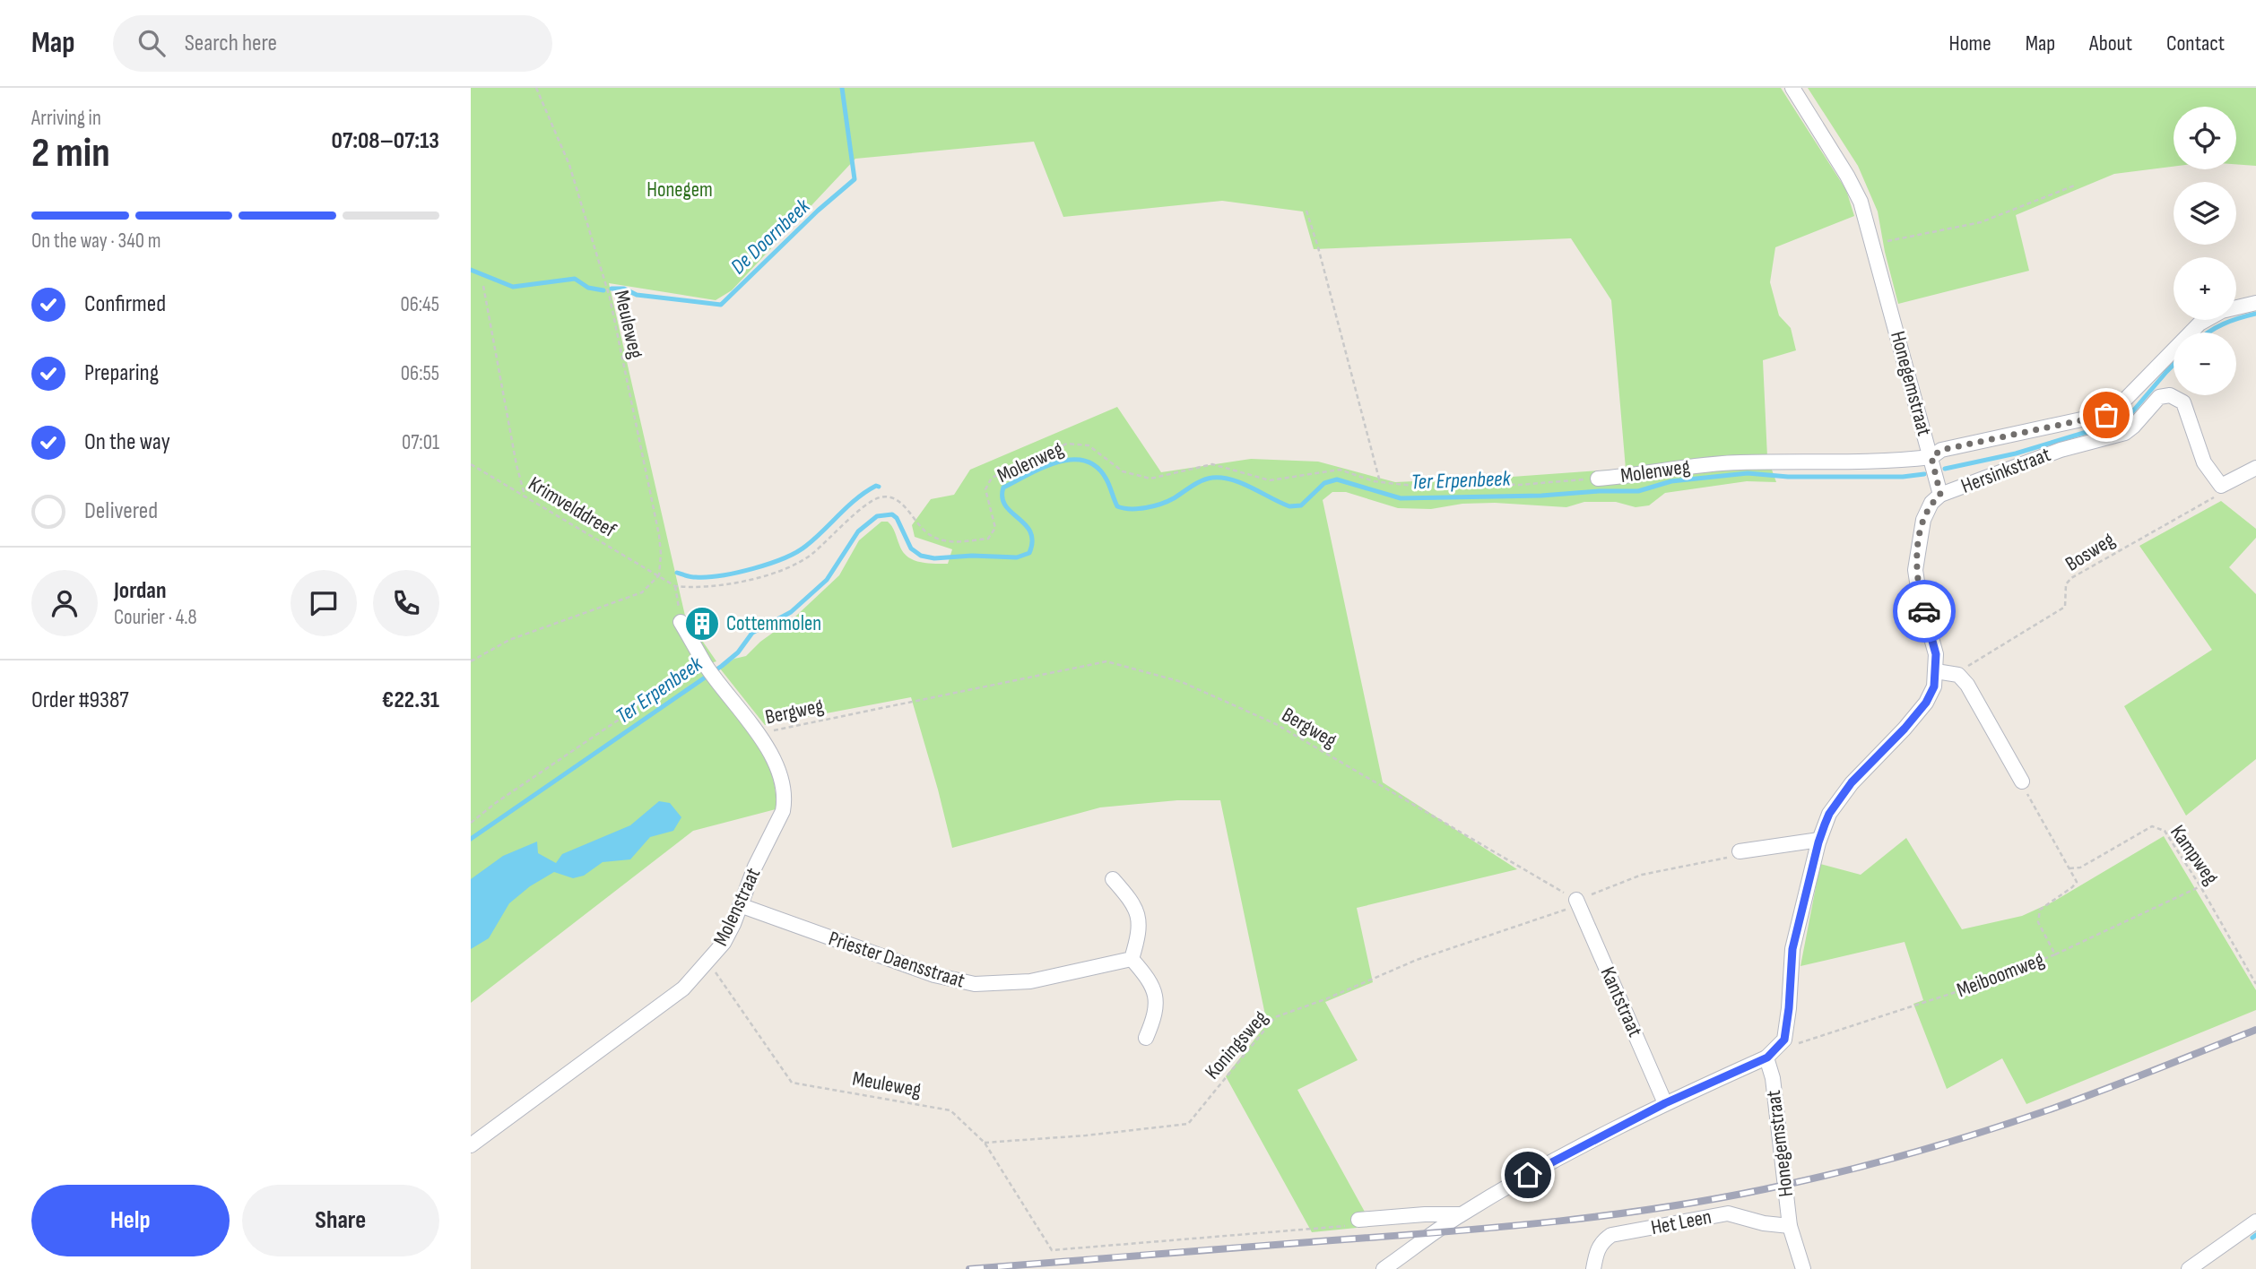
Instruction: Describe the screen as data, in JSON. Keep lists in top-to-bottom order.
{
  "streets": {
    "street": [
      "Honegemstraat",
      "Molenweg",
      "Hersinkstraat",
      "Molenstraat",
      "Priester Daensstraat",
      "Kantstraat",
      "Het Leen"
    ],
    "path": [
      "Meuleweg",
      "Krimvelddreef",
      "Bosweg",
      "Bergweg",
      "Kampweg",
      "Meiboomweg",
      "Koningsweg"
    ]
  },
  "crossings": [
    ["Meuleweg", "Krimvelddreef"],
    ["Meuleweg", "Molenstraat"],
    ["Meuleweg", "Koningsweg"],
    ["Honegemstraat", "Molenweg"],
    ["Honegemstraat", "Hersinkstraat"],
    ["Honegemstraat", "Het Leen"],
    ["Hersinkstraat", "Bosweg"],
    ["Bergweg", "Molenstraat"],
    ["Bergweg", "Kantstraat"],
    ["Bergweg", "Koningsweg"],
    ["Kampweg", "Meiboomweg"],
    ["Molenstraat", "Priester Daensstraat"],
    ["Kantstraat", "Koningsweg"]
  ],
  "water": ["De Doornbeek", "Ter Erpenbeek"],
  "parks": ["Honegem"],
  "places": {
    "building": ["Cottemmolen"]
  },
  "page": {
    "header": "Map",
    "search": "Search here",
    "nav": [
      "Home",
      "Map",
      "About",
      "Contact"
    ],
    "heading": ["2 min", "Arriving in", "07:08–07:13"],
    "panel": [
      "Jordan",
      "Courier · 4.8",
      "Order #9387",
      "€22.31"
    ],
    "map_buttons": ["+", "−"],
    "bar": "On the way · 340 m",
    "list": [
      ["Confirmed", "06:45"],
      ["Preparing", "06:55"],
      ["On the way", "07:01"],
      "Delivered"
    ],
    "buttons": ["Help", "Share"]
  }
}
